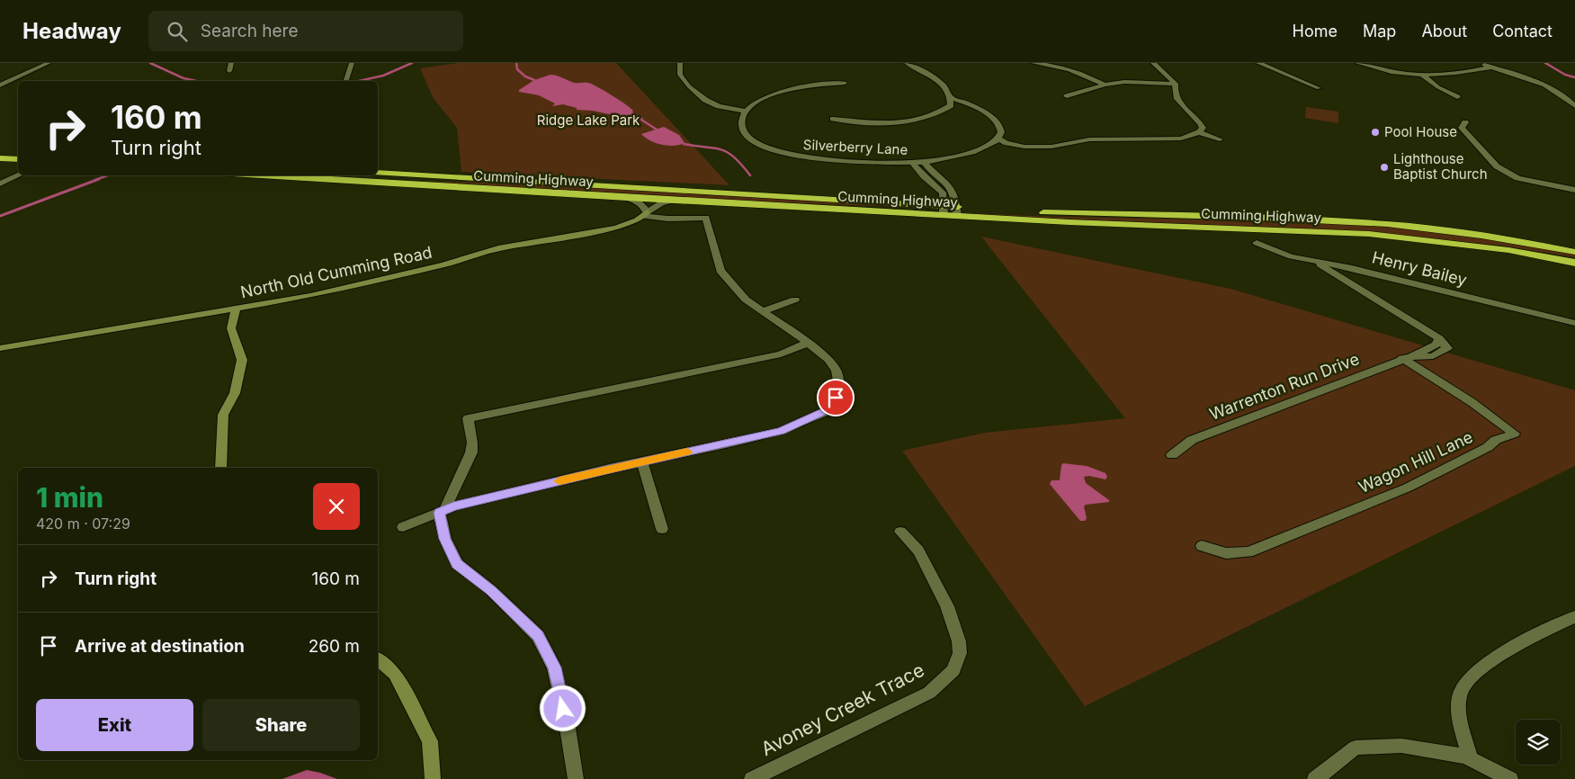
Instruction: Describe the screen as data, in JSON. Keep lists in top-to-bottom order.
{
  "streets": {
    "highway": ["Cumming Highway"],
    "street": [
      "Silverberry Lane",
      "Henry Bailey",
      "North Old Cumming Road",
      "Warrenton Run Drive",
      "Wagon Hill Lane",
      "Avoney Creek Trace"
    ]
  },
  "crossings": [
    ["Cumming Highway", "North Old Cumming Road"],
    ["Henry Bailey", "Warrenton Run Drive"],
    ["Warrenton Run Drive", "Wagon Hill Lane"]
  ],
  "parks": ["Ridge Lake Park"],
  "places": ["Pool House", "Lighthouse Baptist Church"],
  "page": {
    "header": "Headway",
    "search": "Search here",
    "nav": [
      "Home",
      "Map",
      "About",
      "Contact"
    ],
    "turn": ["160 m", "Turn right"],
    "heading": ["1 min", "420 m · 07:29"],
    "list": [
      {
        "name": "Turn right",
        "value": "160 m"
      },
      {
        "name": "Arrive at destination",
        "value": "260 m"
      }
    ],
    "buttons": ["Exit", "Share"]
  }
}
